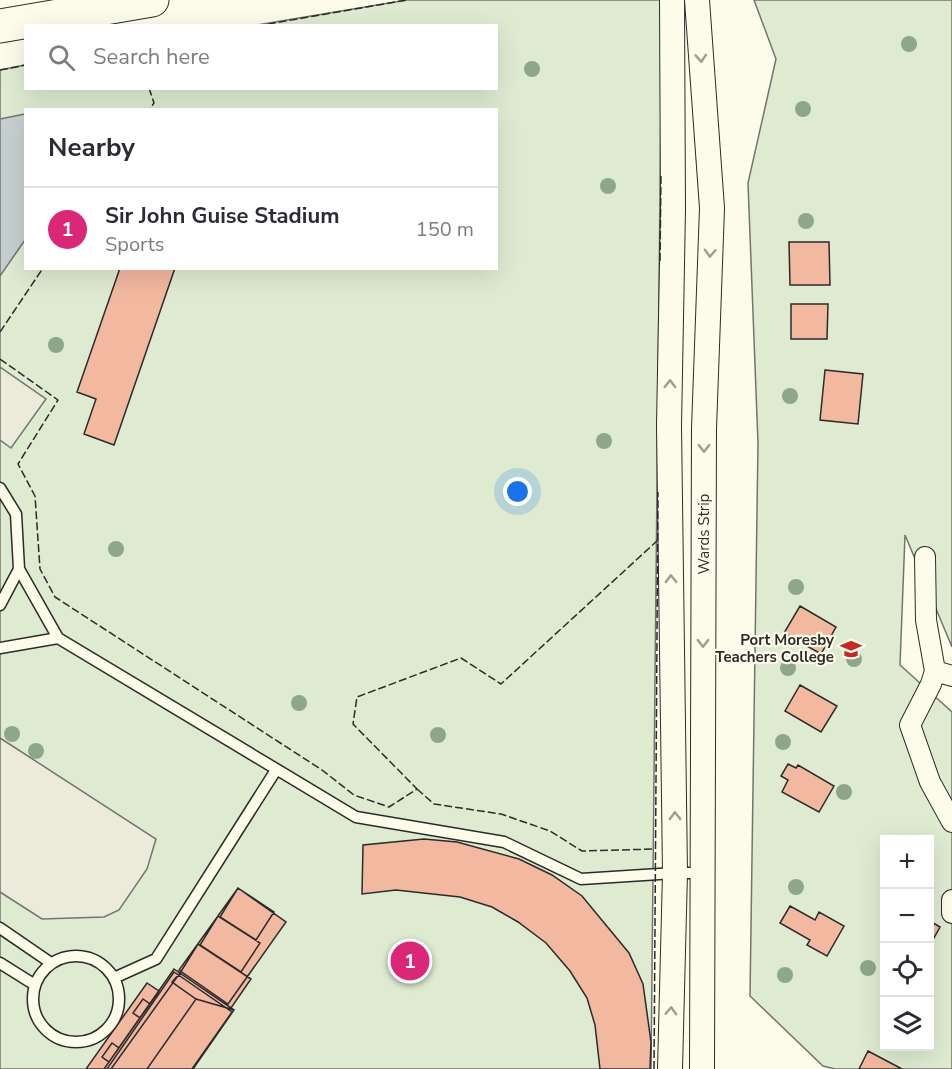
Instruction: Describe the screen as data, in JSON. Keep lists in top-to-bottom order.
{
  "streets": {
    "street": ["Wards Strip"]
  },
  "places": {
    "school or university": ["Port Moresby Teachers College"]
  },
  "page": {
    "search": "Search here",
    "heading": "Nearby",
    "list": [
      {
        "mark": "1",
        "name": "Sir John Guise Stadium",
        "note": "Sports",
        "value": "150 m"
      }
    ],
    "map_buttons": ["+", "−"],
    "pins": "1"
  }
}
